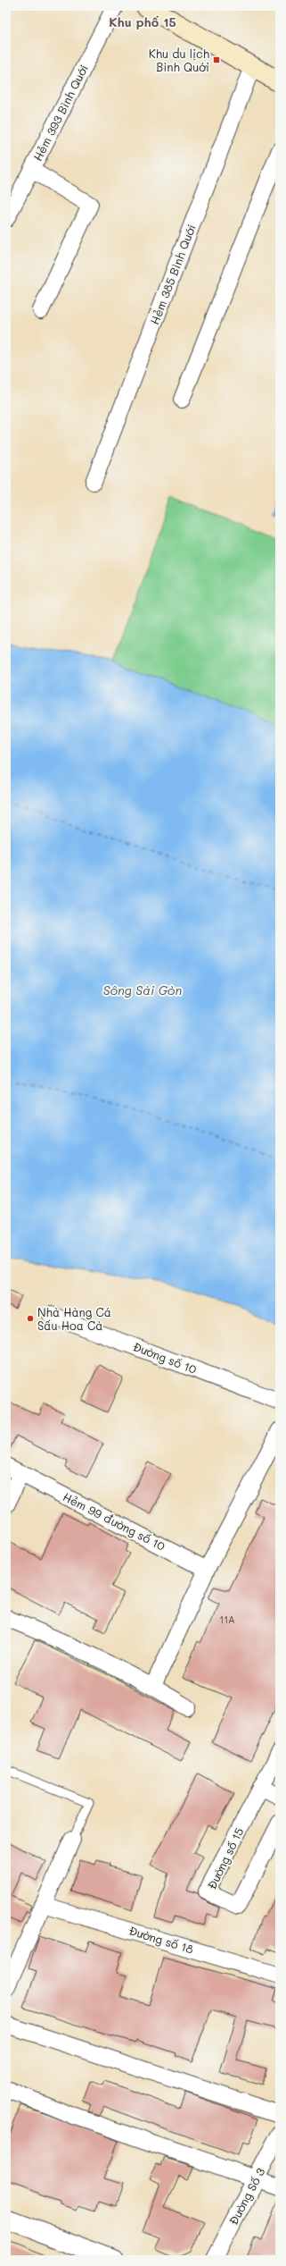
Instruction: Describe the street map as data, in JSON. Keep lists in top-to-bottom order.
{
  "streets": {
    "street": [
      "Hẻm 393 Bình Quới",
      "Hẻm 385 Bình Quới",
      "Đường số 10",
      "Hẻm 99 đường số 10",
      "Đường số 15",
      "Đường số 18",
      "Đường Số 3"
    ]
  },
  "districts": ["Khu phố 15"],
  "water": ["Sông Sài Gòn"],
  "places": {
    "transit": ["Khu du lịch Bình Quới"],
    "other": ["Nhà Hàng Cá Sấu Hoa Cà"]
  },
  "house_numbers": ["11A"]
}
